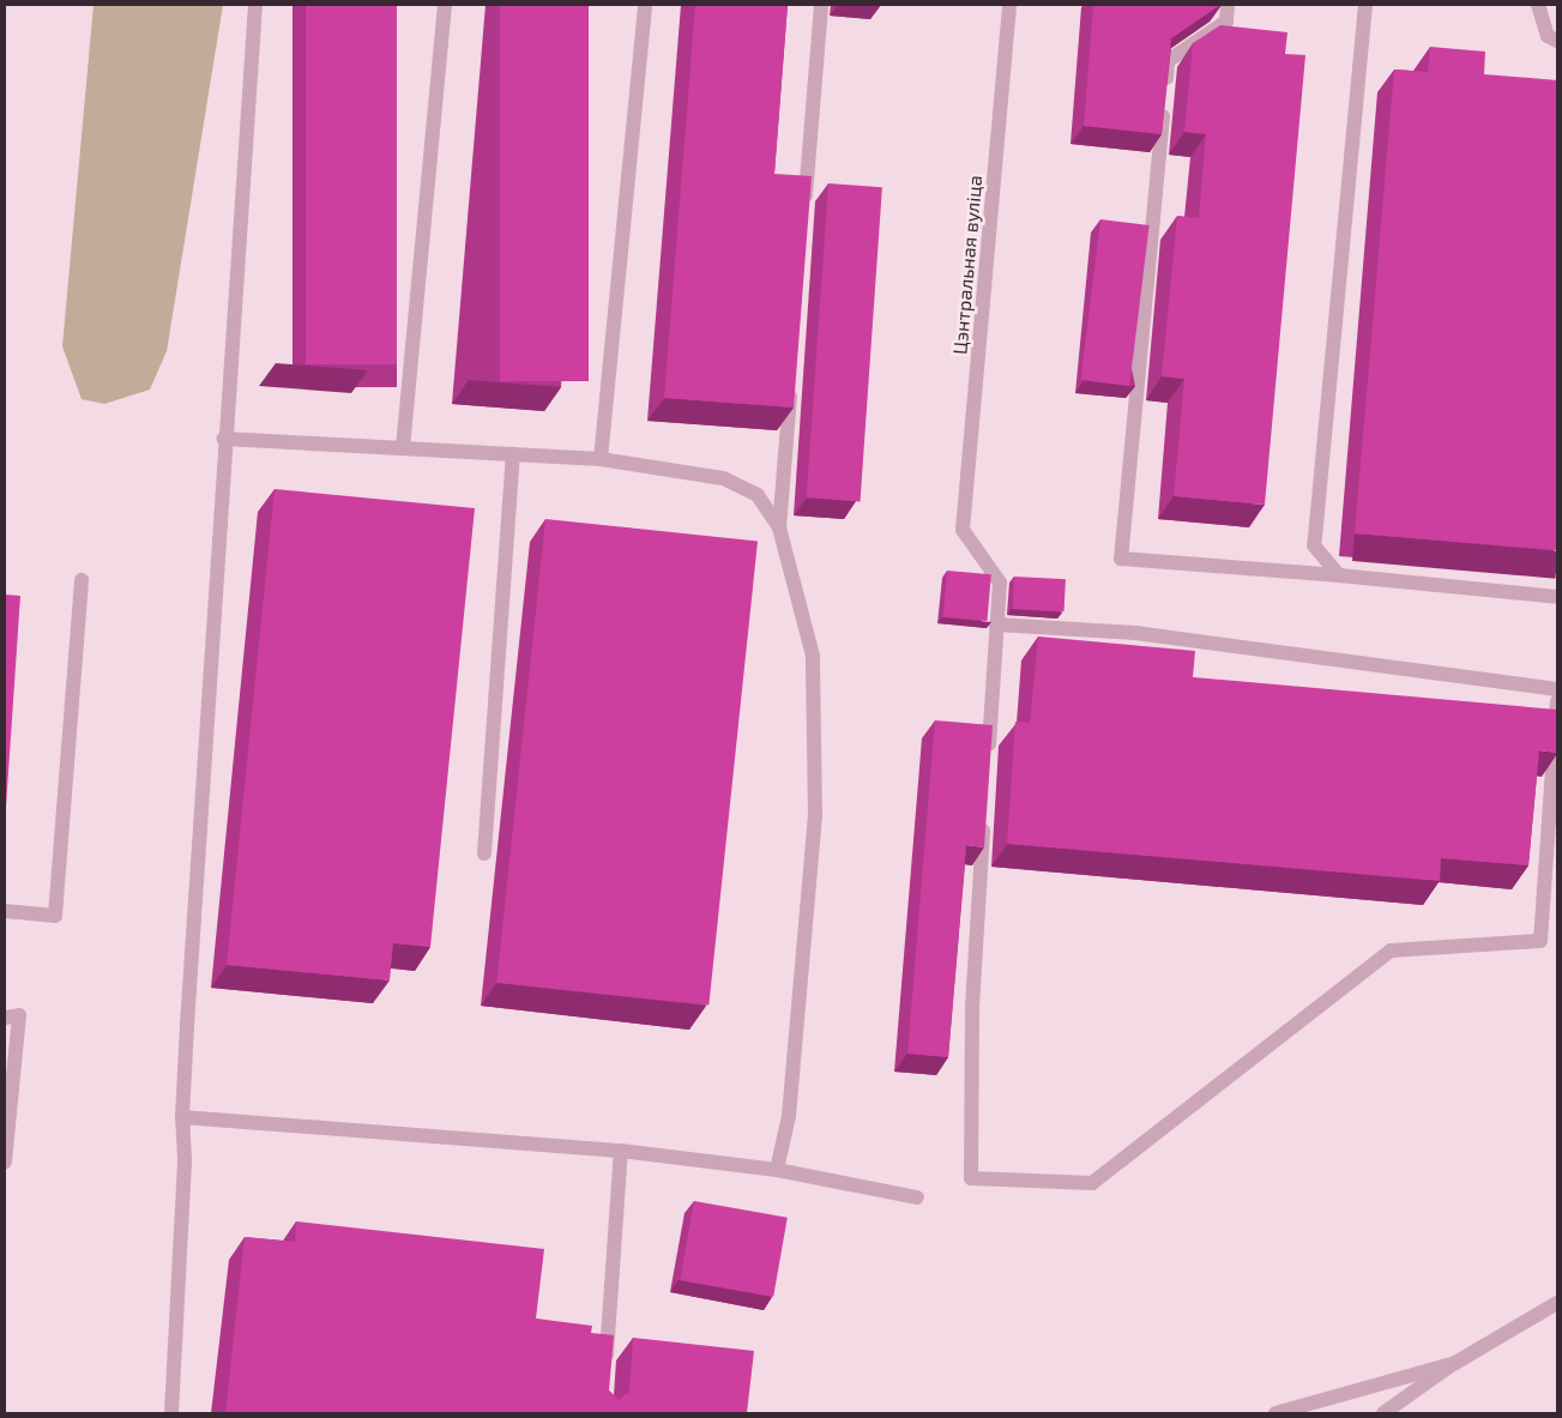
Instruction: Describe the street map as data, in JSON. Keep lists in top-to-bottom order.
{
  "streets": {
    "street": ["Цэнтральная вуліца"]
  }
}
